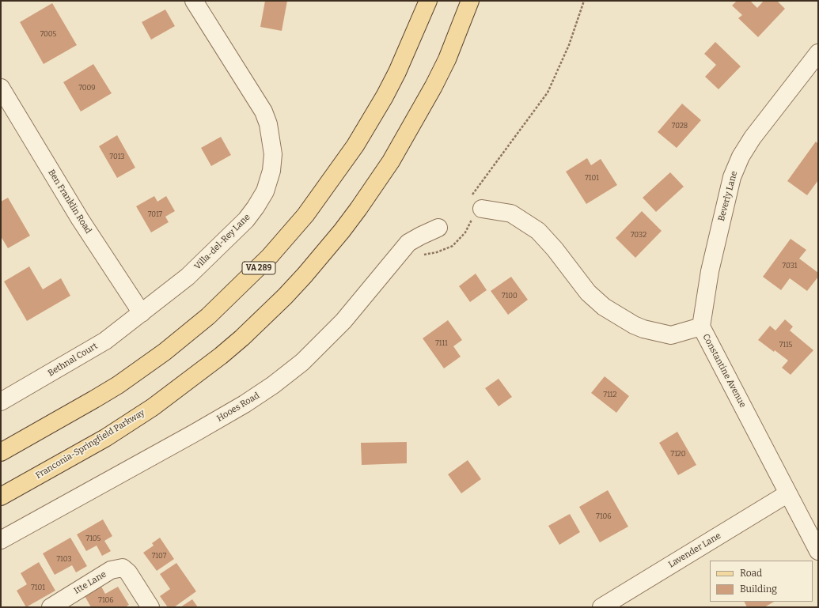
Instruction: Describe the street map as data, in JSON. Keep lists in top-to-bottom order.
{
  "streets": {
    "main road": ["VA 289", "Franconia-Springfield Parkway"],
    "street": [
      "Beverly Lane",
      "Ben Franklin Road",
      "Villa-del-Rey Lane",
      "Bethnal Court",
      "Constantine Avenue",
      "Hooes Road",
      "Lavender Lane",
      "Itte Lane"
    ]
  },
  "crossings": [
    ["Beverly Lane", "Constantine Avenue"],
    ["Ben Franklin Road", "Villa-del-Rey Lane"],
    ["Ben Franklin Road", "Bethnal Court"],
    ["Villa-del-Rey Lane", "Bethnal Court"],
    ["Constantine Avenue", "Lavender Lane"]
  ],
  "house_numbers": [
    "7005",
    "7009",
    "7028",
    "7013",
    "7101",
    "7017",
    "7032",
    "7031",
    "7100",
    "7111",
    "7115",
    "7112",
    "7120",
    "7106",
    "7105",
    "7107",
    "7103",
    "7101",
    "7106"
  ],
  "legend": ["Road", "Building"]
}
